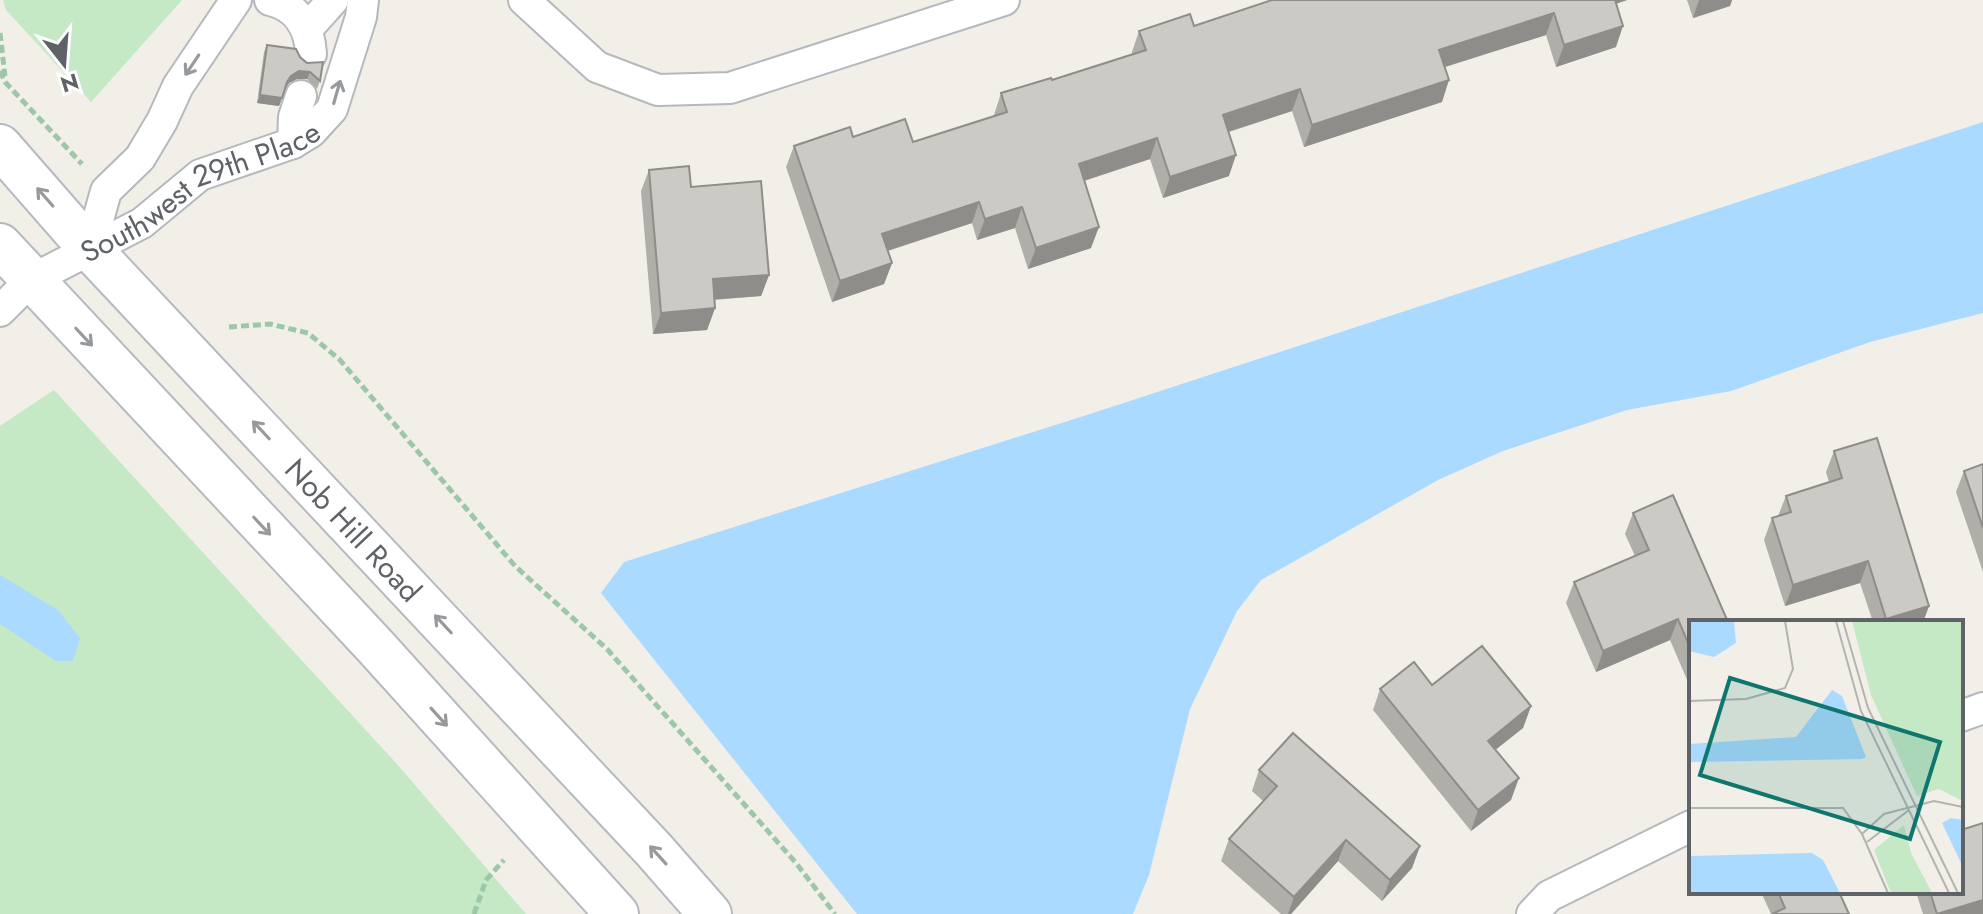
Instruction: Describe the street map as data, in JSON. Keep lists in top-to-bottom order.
{
  "streets": {
    "main road": ["Nob Hill Road"],
    "street": ["Southwest 29th Place"]
  },
  "crossings": [
    ["Southwest 29th Place", "Nob Hill Road"]
  ],
  "north": "bottom"
}
